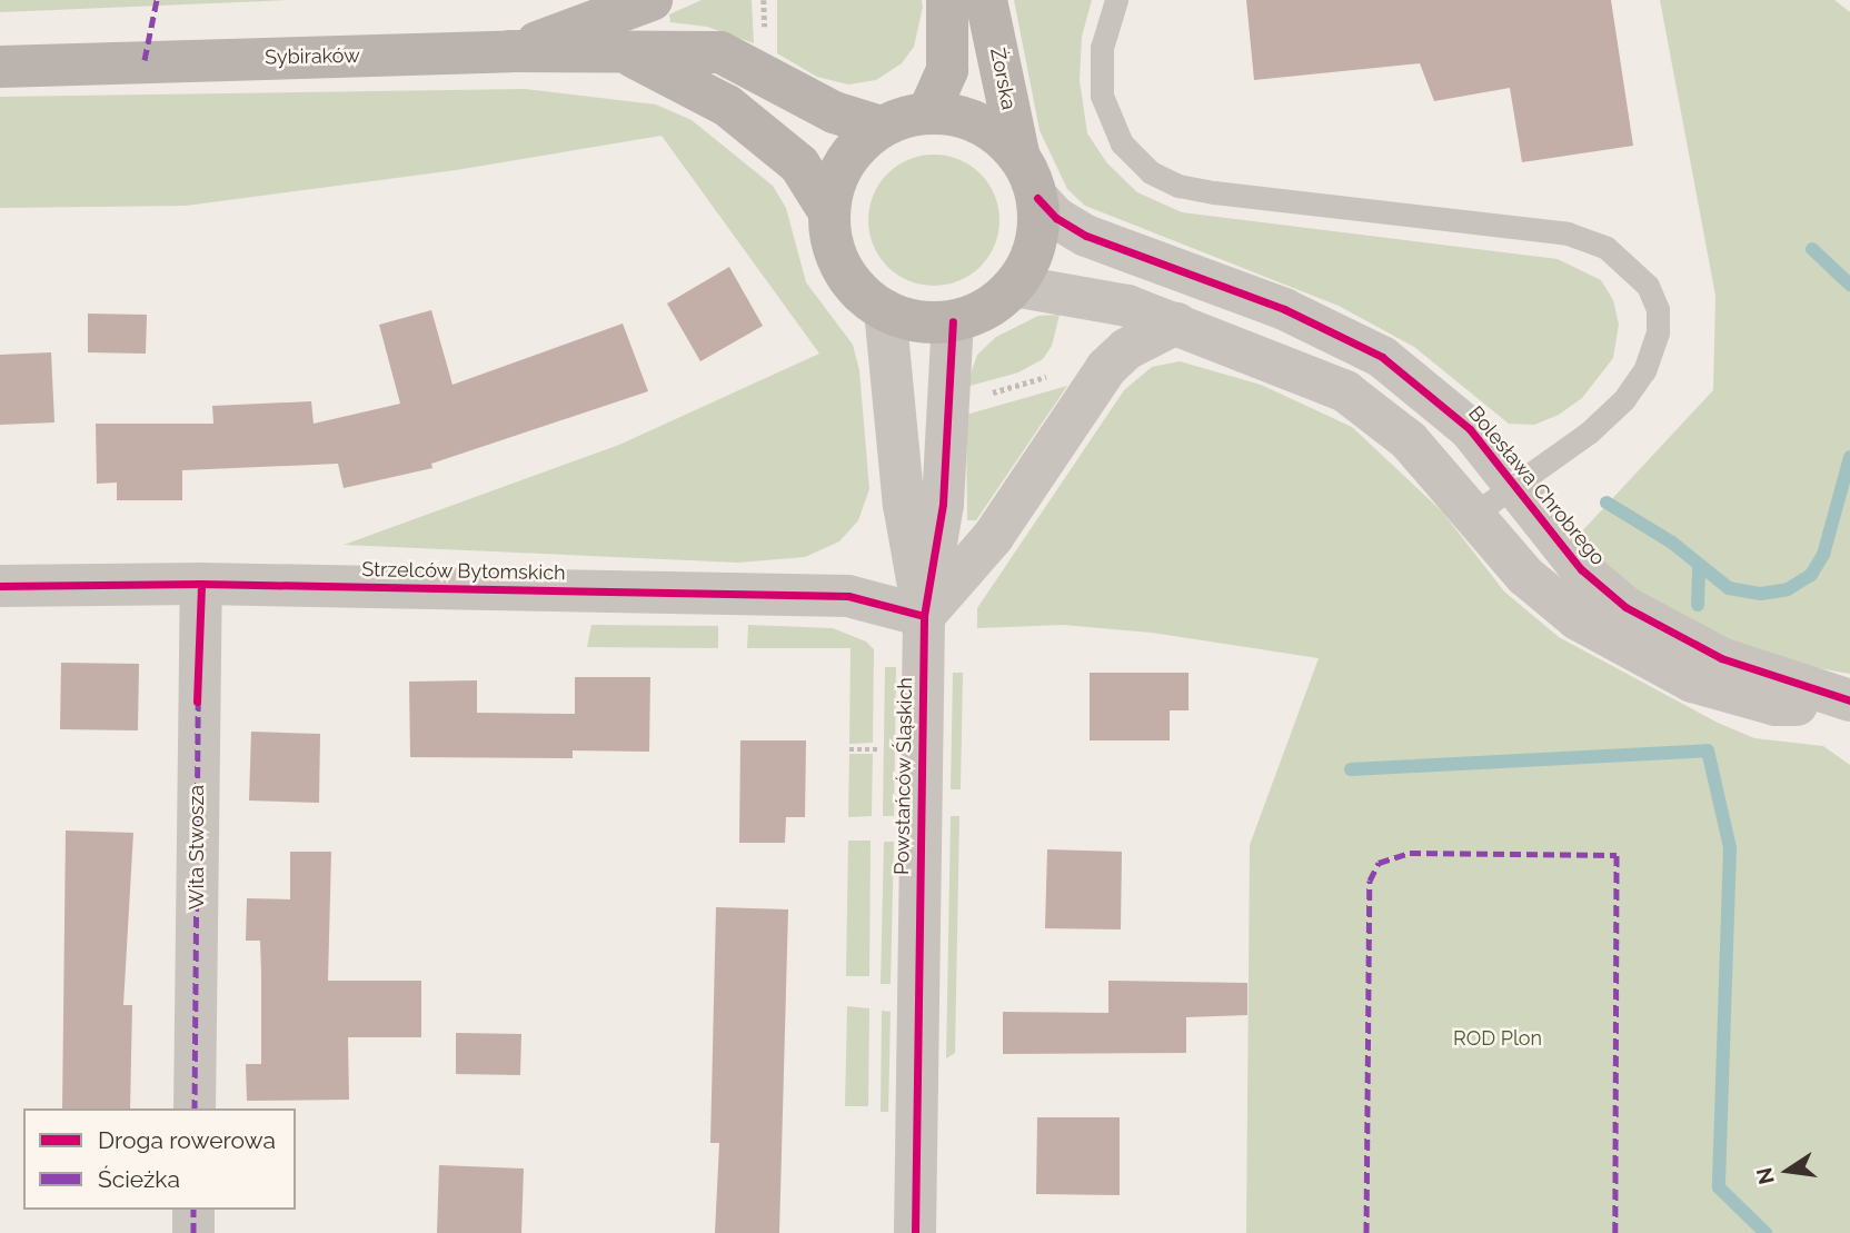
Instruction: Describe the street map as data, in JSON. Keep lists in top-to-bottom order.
{
  "streets": {
    "main road": ["Sybiraków", "Żorska"],
    "street": [
      "Bolesława Chrobrego",
      "Strzelców Bytomskich",
      "Powstańców Śląskich",
      "Wita Stwosza"
    ]
  },
  "crossings": [
    ["Sybiraków", "Żorska"],
    ["Sybiraków", "Bolesława Chrobrego"],
    ["Sybiraków", "Powstańców Śląskich"],
    ["Żorska", "Bolesława Chrobrego"],
    ["Żorska", "Powstańców Śląskich"],
    ["Bolesława Chrobrego", "Powstańców Śląskich"],
    ["Strzelców Bytomskich", "Powstańców Śląskich"],
    ["Strzelców Bytomskich", "Wita Stwosza"]
  ],
  "parks": ["ROD Plon"],
  "legend": ["Droga rowerowa", "Ścieżka"],
  "north": "left"
}
